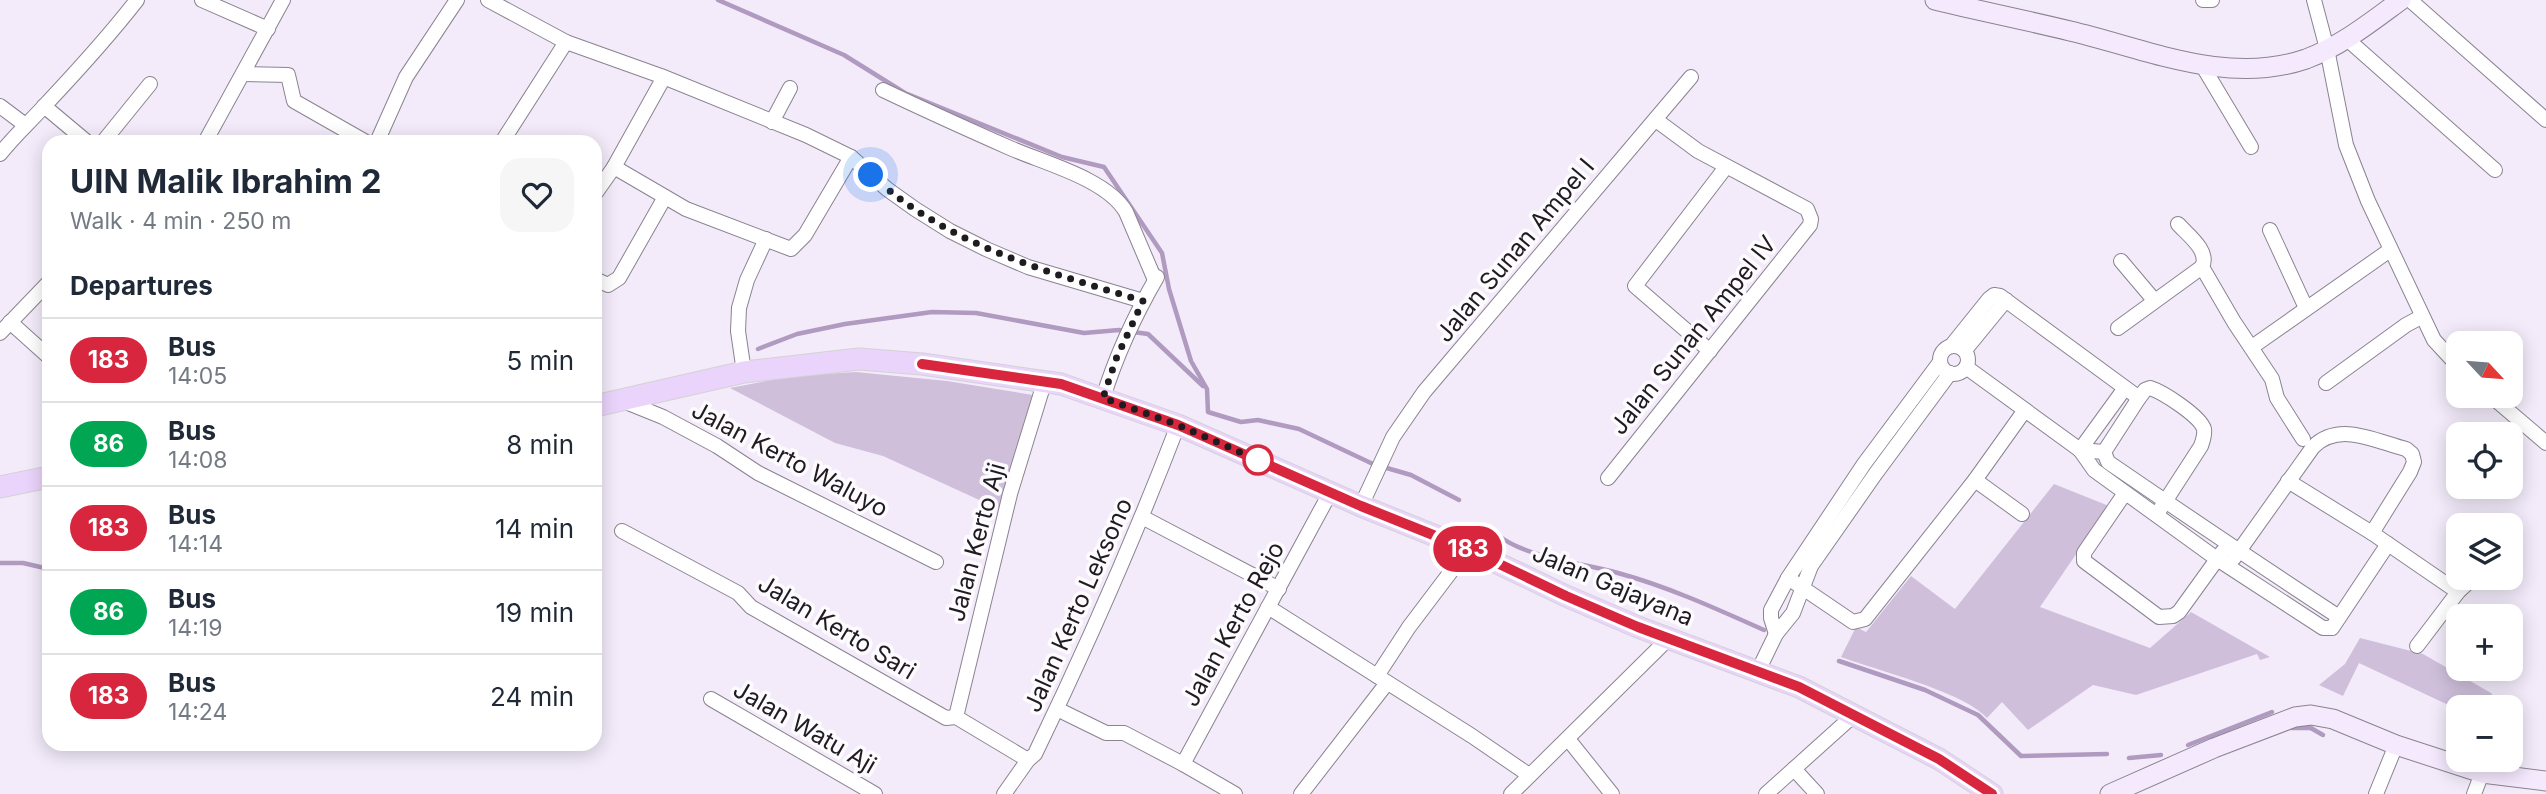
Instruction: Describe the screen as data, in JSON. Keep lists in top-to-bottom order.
{
  "streets": {
    "main road": ["Jalan Gajayana"],
    "street": [
      "Jalan Sunan Ampel I",
      "Jalan Sunan Ampel IV",
      "Jalan Kerto Waluyo",
      "Jalan Kerto Aji",
      "Jalan Kerto Leksono",
      "Jalan Kerto Rejo",
      "Jalan Kerto Sari",
      "Jalan Watu Aji"
    ]
  },
  "crossings": [
    ["Jalan Sunan Ampel I", "Jalan Gajayana"],
    ["Jalan Kerto Waluyo", "Jalan Gajayana"],
    ["Jalan Kerto Aji", "Jalan Gajayana"],
    ["Jalan Kerto Aji", "Jalan Kerto Sari"],
    ["Jalan Gajayana", "Jalan Kerto Leksono"],
    ["Jalan Gajayana", "Jalan Kerto Rejo"],
    ["Jalan Kerto Leksono", "Jalan Kerto Sari"]
  ],
  "lines": ["bus line 183"],
  "north": "bottom right",
  "page": {
    "on_map": "183",
    "heading": [
      ["UIN Malik Ibrahim 2", "Walk · 4 min · 250 m"],
      "Departures"
    ],
    "list": [
      {
        "mark": "183",
        "name": "Bus",
        "note": "14:05",
        "value": "5 min"
      },
      {
        "mark": "86",
        "name": "Bus",
        "note": "14:08",
        "value": "8 min"
      },
      {
        "mark": "183",
        "name": "Bus",
        "note": "14:14",
        "value": "14 min"
      },
      {
        "mark": "86",
        "name": "Bus",
        "note": "14:19",
        "value": "19 min"
      },
      {
        "mark": "183",
        "name": "Bus",
        "note": "14:24",
        "value": "24 min"
      }
    ],
    "map_buttons": ["+", "−"]
  }
}
